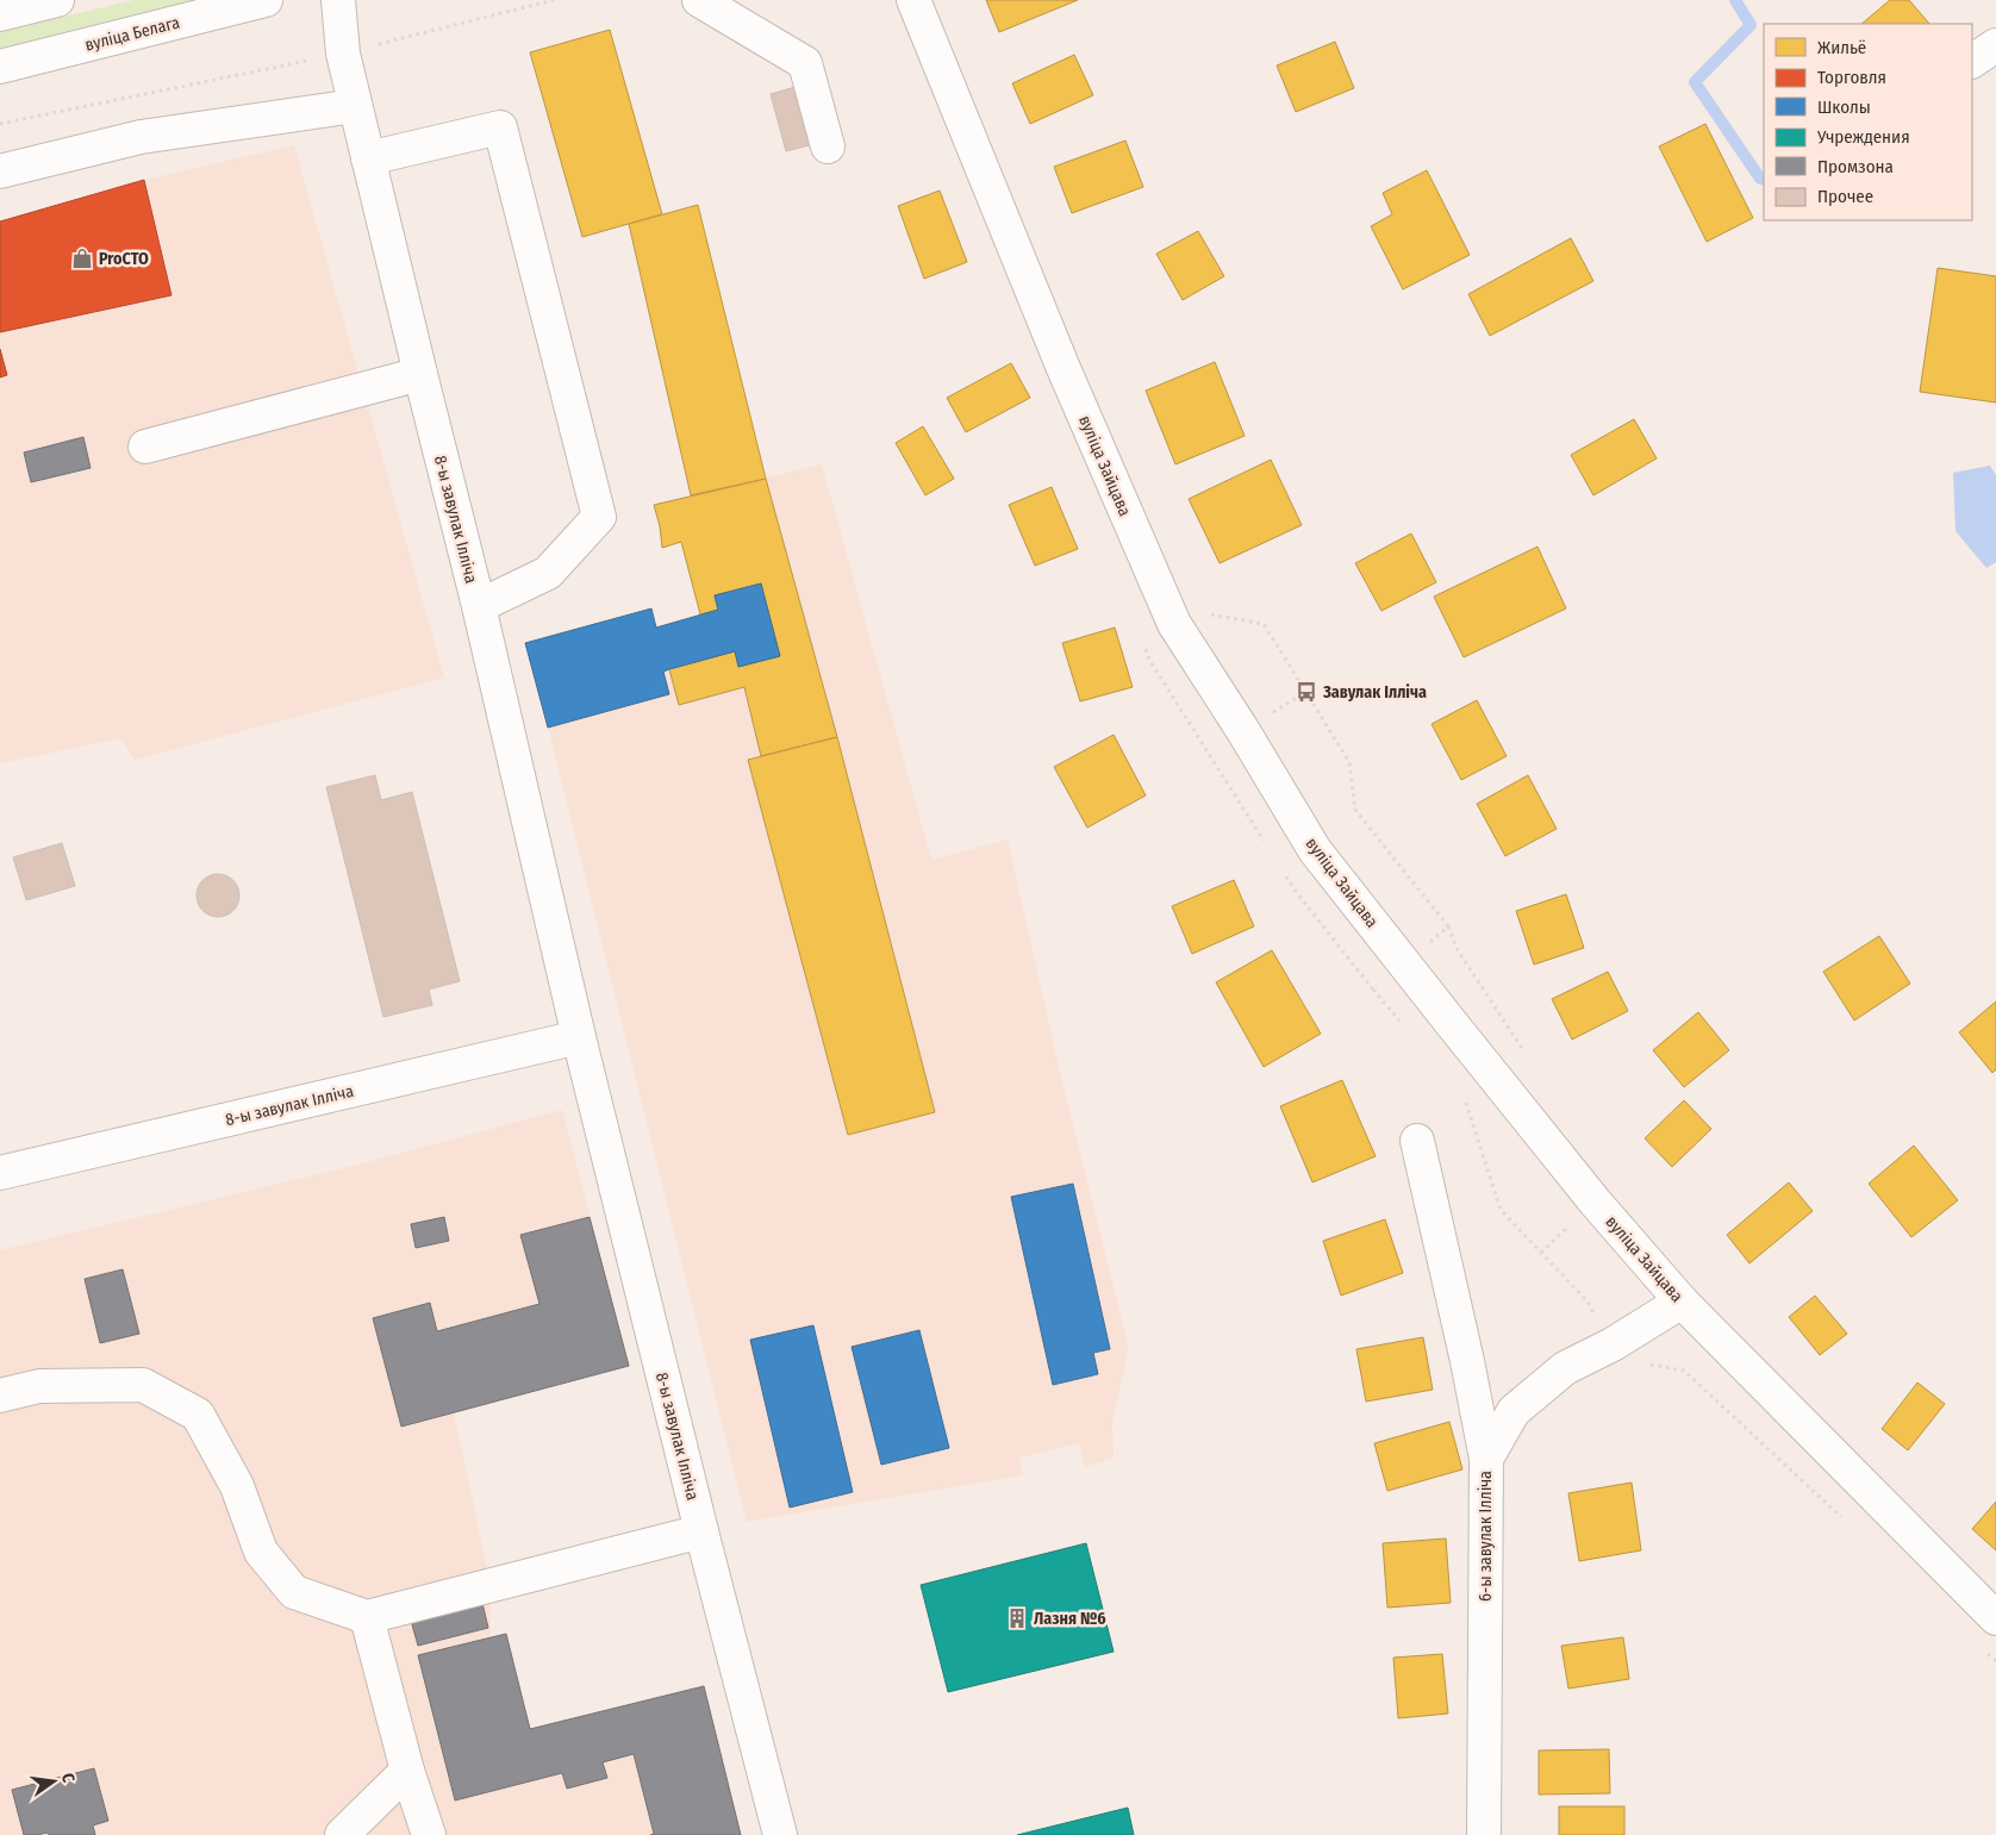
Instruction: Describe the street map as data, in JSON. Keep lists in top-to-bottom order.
{
  "streets": {
    "street": [
      "вуліца Белага",
      "вуліца Зайцава",
      "8-ы завулак Ілліча",
      "6-ы завулак Ілліча"
    ]
  },
  "crossings": [
    ["вуліца Зайцава", "6-ы завулак Ілліча"]
  ],
  "places": {
    "shop": ["ProСТО"],
    "bus stop": ["Завулак Ілліча"],
    "building": ["Лазня №6"]
  },
  "legend": [
    "Жильё",
    "Торговля",
    "Школы",
    "Учреждения",
    "Промзона",
    "Прочее"
  ],
  "north": "right"
}
